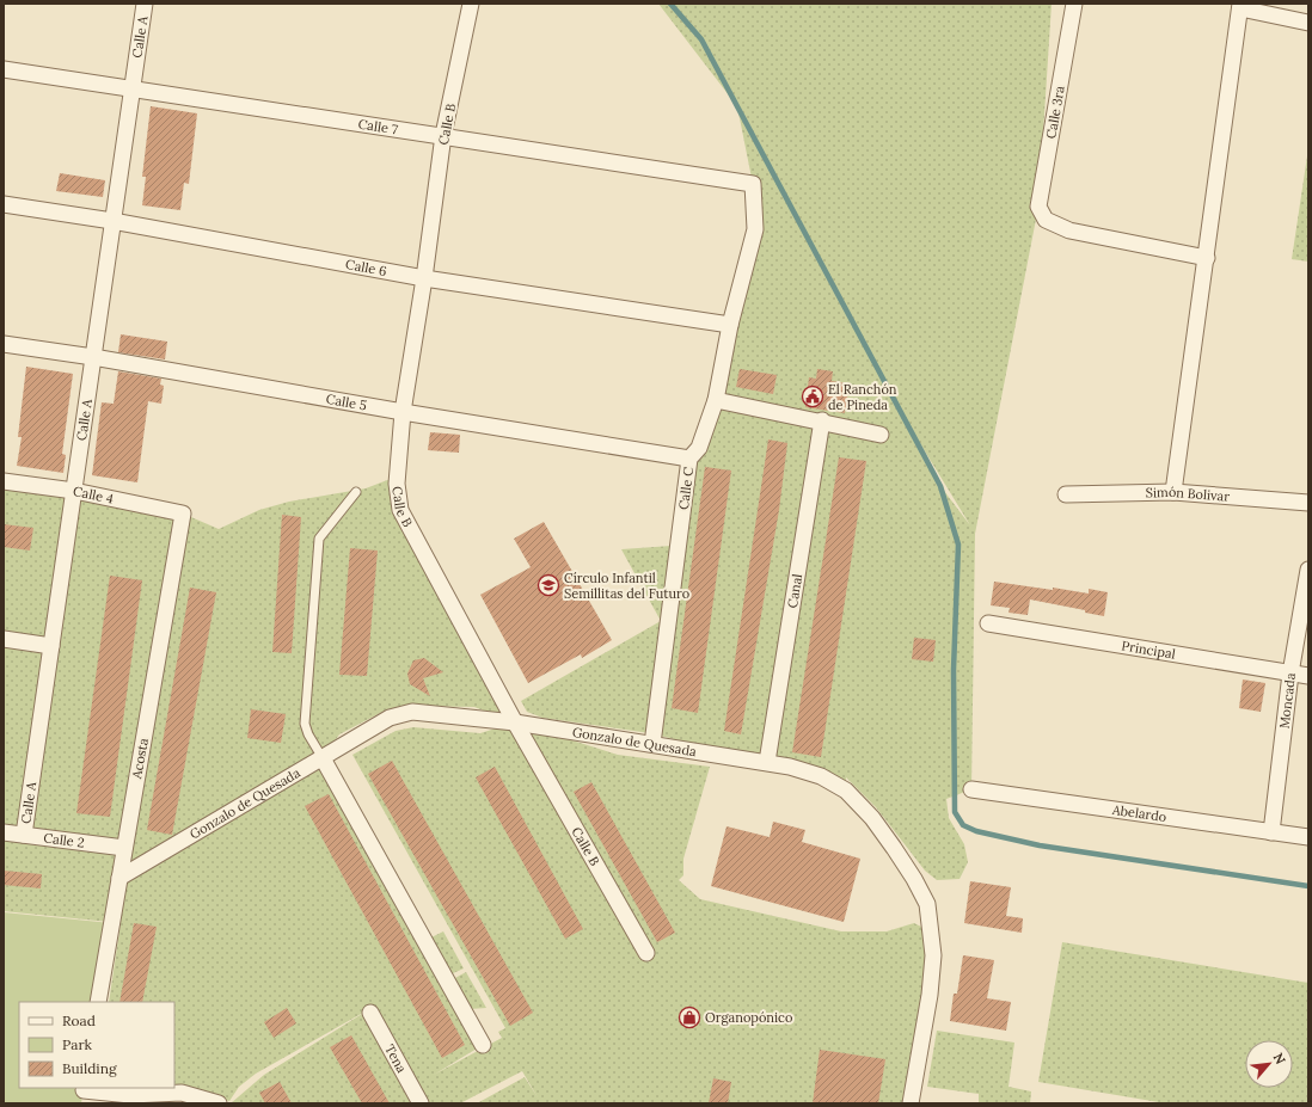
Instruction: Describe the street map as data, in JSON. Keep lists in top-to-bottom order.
{
  "streets": {
    "street": [
      "Calle A",
      "Calle 3ra",
      "Calle B",
      "Calle 7",
      "Calle 6",
      "Calle 5",
      "Calle C",
      "Simón Bolivar",
      "Calle 4",
      "Canal",
      "Principal",
      "Moncada",
      "Gonzalo de Quesada",
      "Acosta",
      "Abelardo",
      "Calle 2",
      "Tena"
    ]
  },
  "crossings": [
    ["Calle A", "Calle 7"],
    ["Calle A", "Calle 6"],
    ["Calle A", "Calle 5"],
    ["Calle A", "Calle 4"],
    ["Calle A", "Calle 2"],
    ["Calle B", "Calle 7"],
    ["Calle B", "Calle 6"],
    ["Calle B", "Calle 5"],
    ["Calle B", "Gonzalo de Quesada"],
    ["Calle 7", "Calle C"],
    ["Calle 6", "Calle C"],
    ["Calle 5", "Calle C"],
    ["Calle C", "Gonzalo de Quesada"],
    ["Calle 4", "Acosta"],
    ["Canal", "Gonzalo de Quesada"],
    ["Principal", "Moncada"],
    ["Moncada", "Abelardo"],
    ["Gonzalo de Quesada", "Acosta"],
    ["Acosta", "Calle 2"]
  ],
  "places": {
    "public building": ["El Ranchón de Pineda"],
    "school or university": ["Círculo Infantil Semillitas del Futuro"],
    "shop": ["Organopónico"]
  },
  "legend": ["Road", "Park", "Building"],
  "north": "top right"
}
